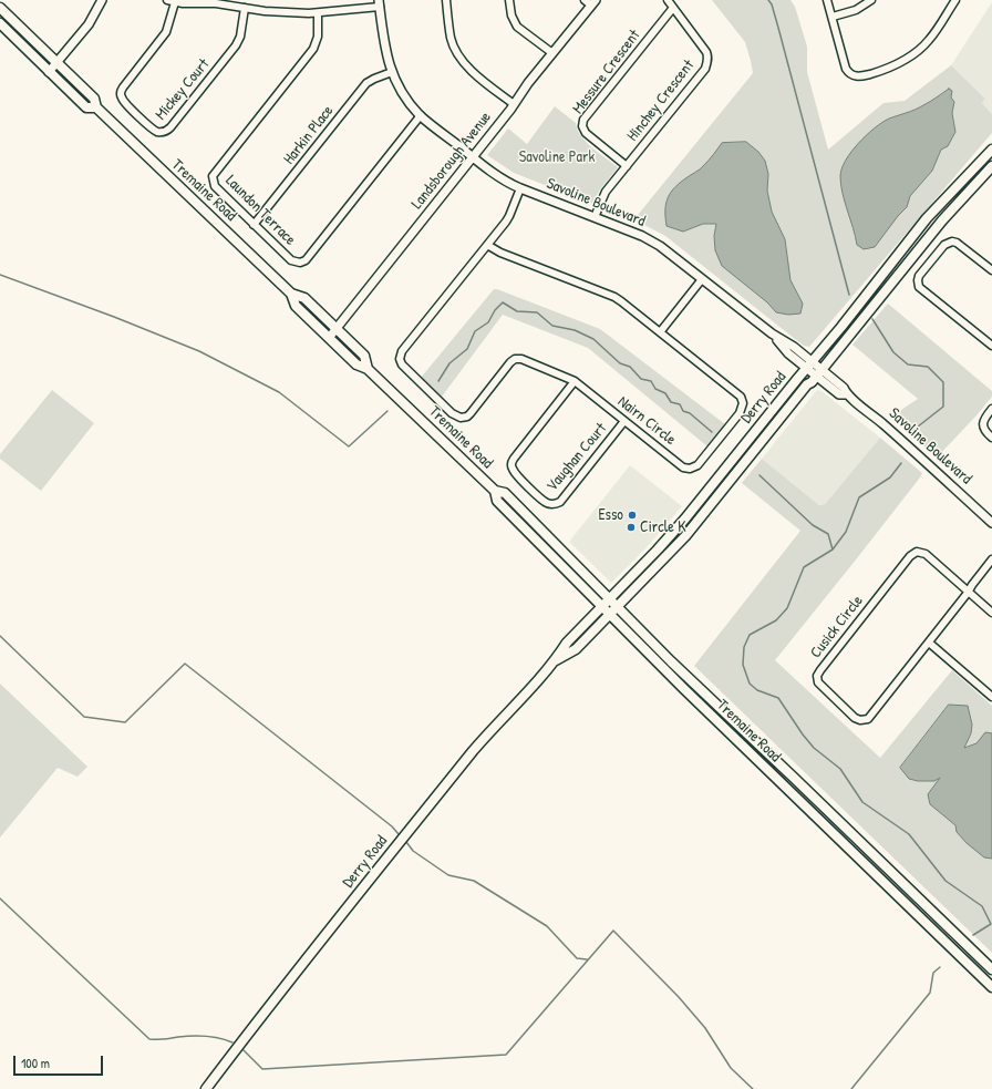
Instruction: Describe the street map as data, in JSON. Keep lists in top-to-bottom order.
{
  "streets": {
    "main road": ["Tremaine Road", "Derry Road"],
    "street": [
      "Messure Crescent",
      "Mickey Court",
      "Hinchey Crescent",
      "Harkin Place",
      "Landsborough Avenue",
      "Savoline Boulevard",
      "Laundon Terrace",
      "Nairn Circle",
      "Vaughan Court",
      "Cusick Circle"
    ]
  },
  "crossings": [
    ["Messure Crescent", "Hinchey Crescent"],
    ["Hinchey Crescent", "Savoline Boulevard"],
    ["Harkin Place", "Savoline Boulevard"],
    ["Harkin Place", "Laundon Terrace"],
    ["Landsborough Avenue", "Tremaine Road"],
    ["Landsborough Avenue", "Savoline Boulevard"],
    ["Tremaine Road", "Derry Road"],
    ["Savoline Boulevard", "Laundon Terrace"],
    ["Savoline Boulevard", "Derry Road"],
    ["Savoline Boulevard", "Nairn Circle"],
    ["Nairn Circle", "Vaughan Court"]
  ],
  "parks": ["Savoline Park"],
  "places": ["Esso", "Circle K"],
  "scale_bar": "100 m"
}
